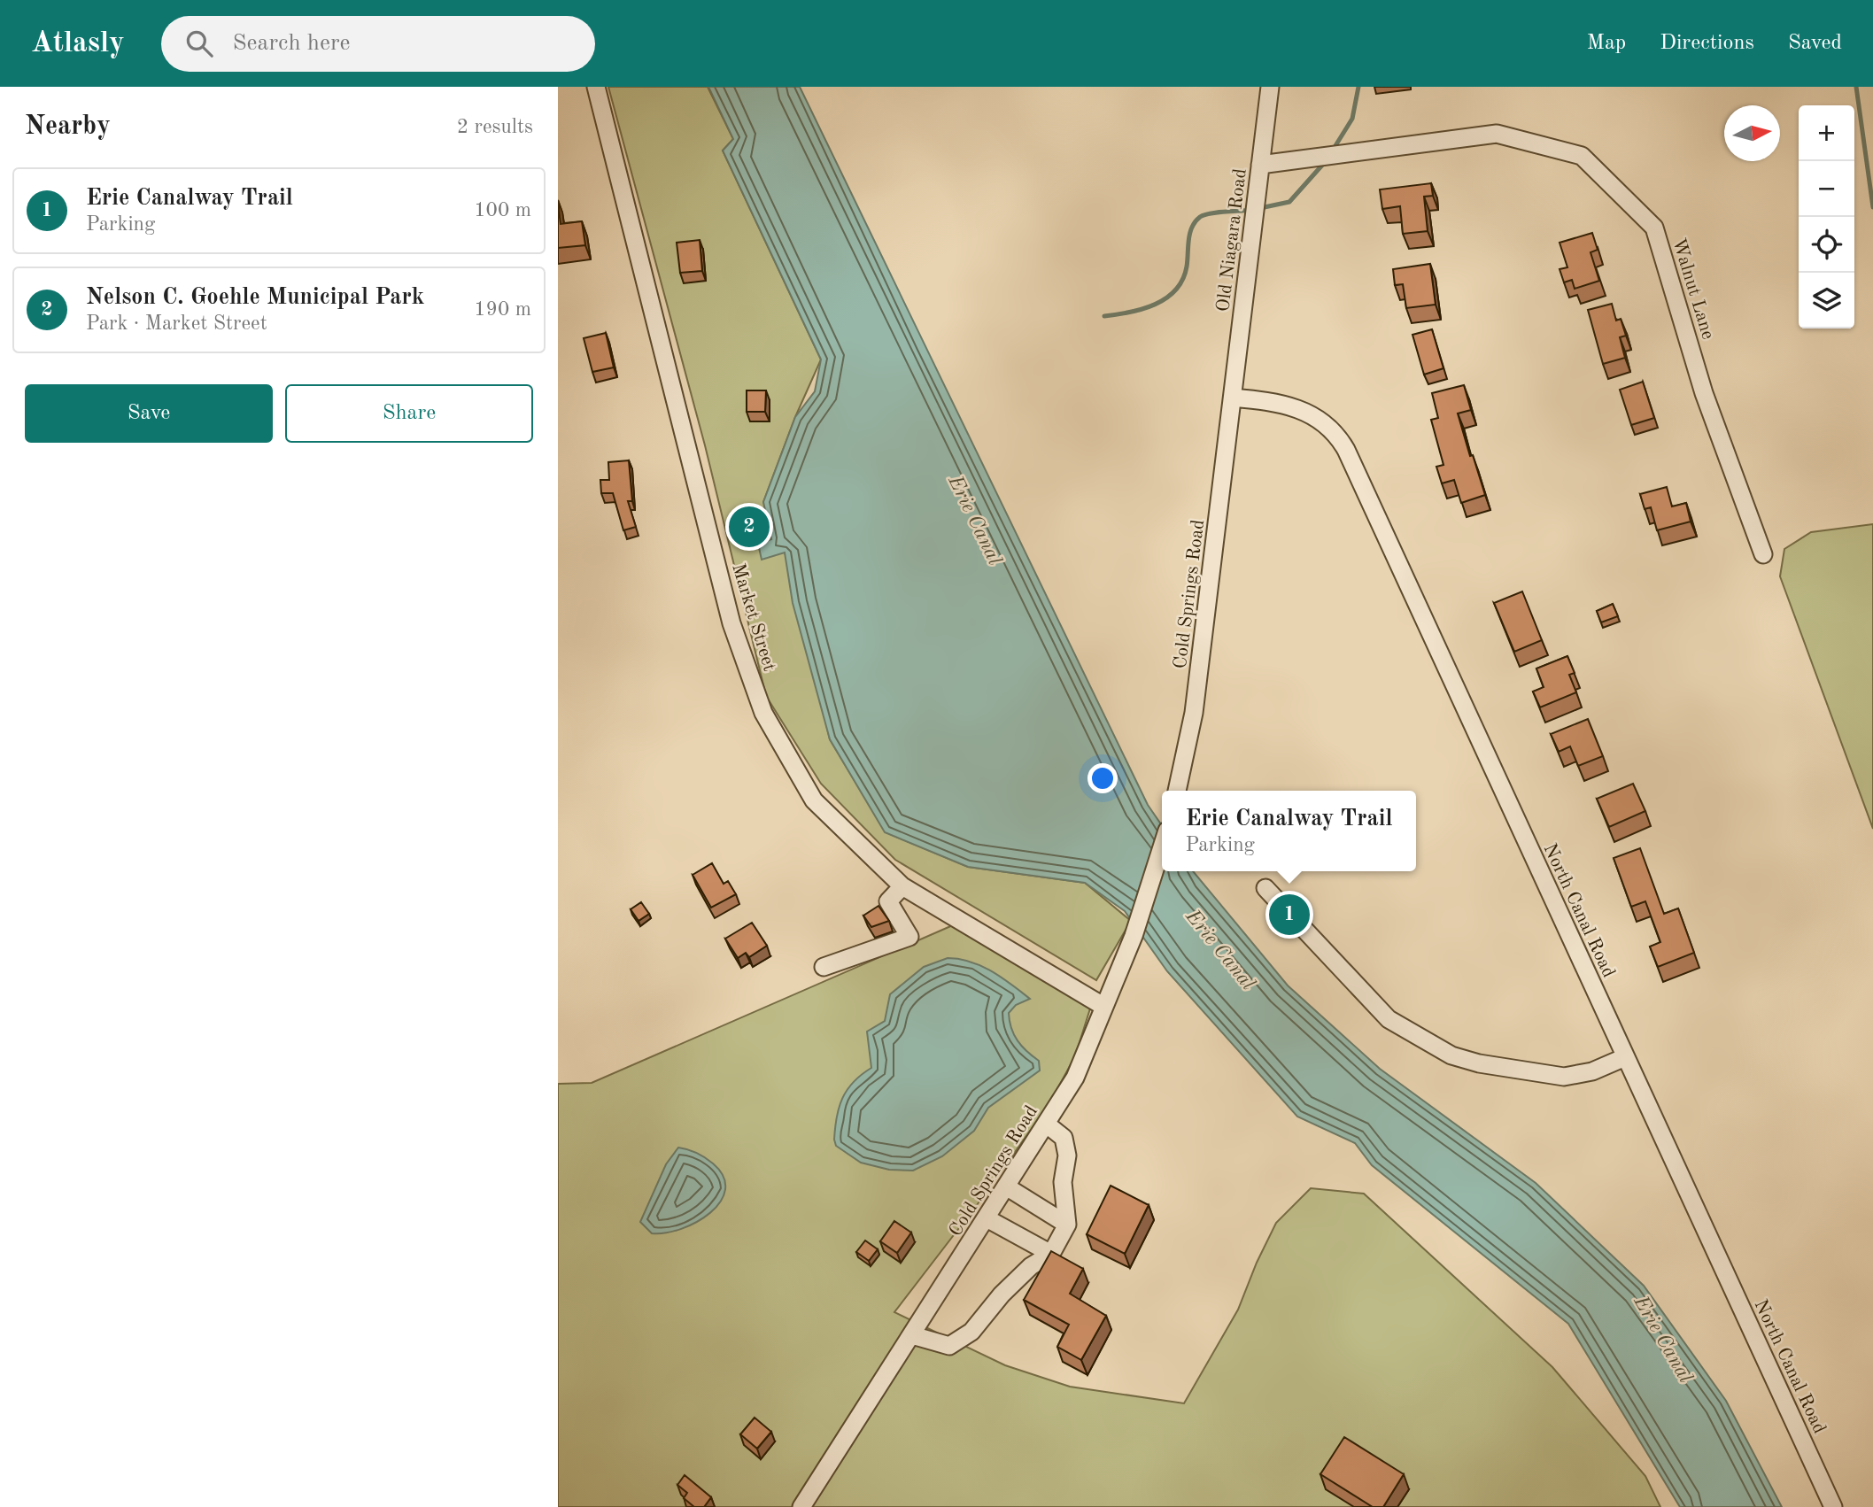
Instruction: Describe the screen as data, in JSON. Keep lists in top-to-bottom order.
{
  "streets": {
    "street": [
      "Old Niagara Road",
      "Walnut Lane",
      "Cold Springs Road",
      "Market Street",
      "North Canal Road"
    ]
  },
  "crossings": [
    ["Old Niagara Road", "Walnut Lane"],
    ["Old Niagara Road", "Cold Springs Road"],
    ["Old Niagara Road", "North Canal Road"],
    ["Cold Springs Road", "Market Street"],
    ["Cold Springs Road", "North Canal Road"]
  ],
  "water": ["Erie Canal"],
  "north": "right",
  "page": {
    "header": "Atlasly",
    "search": "Search here",
    "nav": ["Map", "Directions", "Saved"],
    "heading": ["Nearby", "2 results"],
    "map_buttons": ["+", "−"],
    "list": [
      {
        "mark": "1",
        "name": "Erie Canalway Trail",
        "note": "Parking",
        "value": "100 m"
      },
      {
        "mark": "2",
        "name": "Nelson C. Goehle Municipal Park",
        "note": "Park · Market Street",
        "value": "190 m"
      }
    ],
    "buttons": ["Save", "Share"],
    "pins": ["2", "1"],
    "popup": ["Erie Canalway Trail", "Parking"]
  }
}
